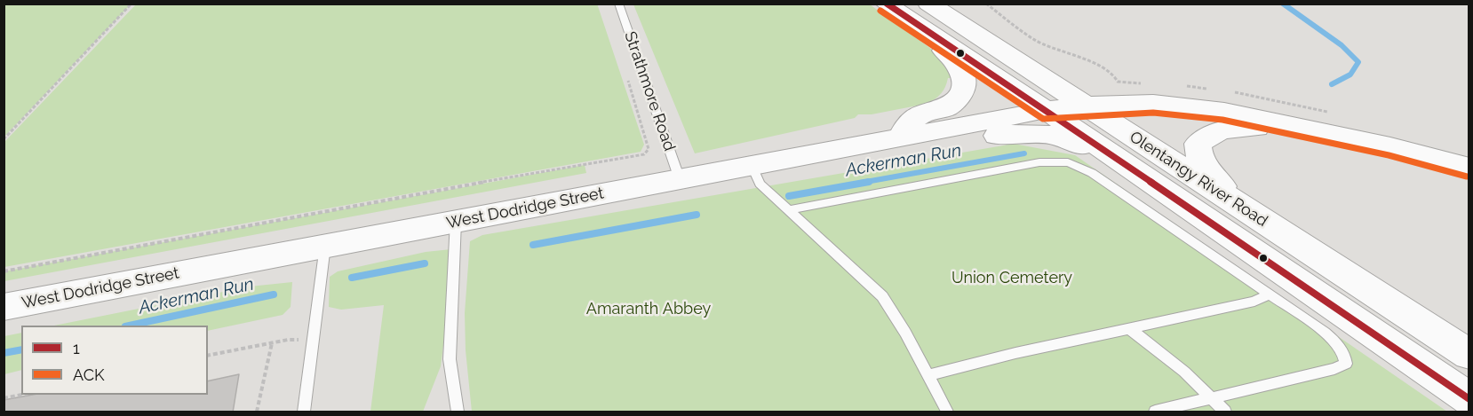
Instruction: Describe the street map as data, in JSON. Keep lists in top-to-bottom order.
{
  "streets": {
    "main road": ["Olentangy River Road", "West Dodridge Street"],
    "lane": ["Strathmore Road"]
  },
  "crossings": [
    ["Strathmore Road", "West Dodridge Street"],
    ["Olentangy River Road", "West Dodridge Street"]
  ],
  "water": ["Ackerman Run"],
  "parks": ["Union Cemetery", "Amaranth Abbey"],
  "lines": ["transit line 1", "transit line ACK"],
  "legend": ["1", "ACK"]
}
